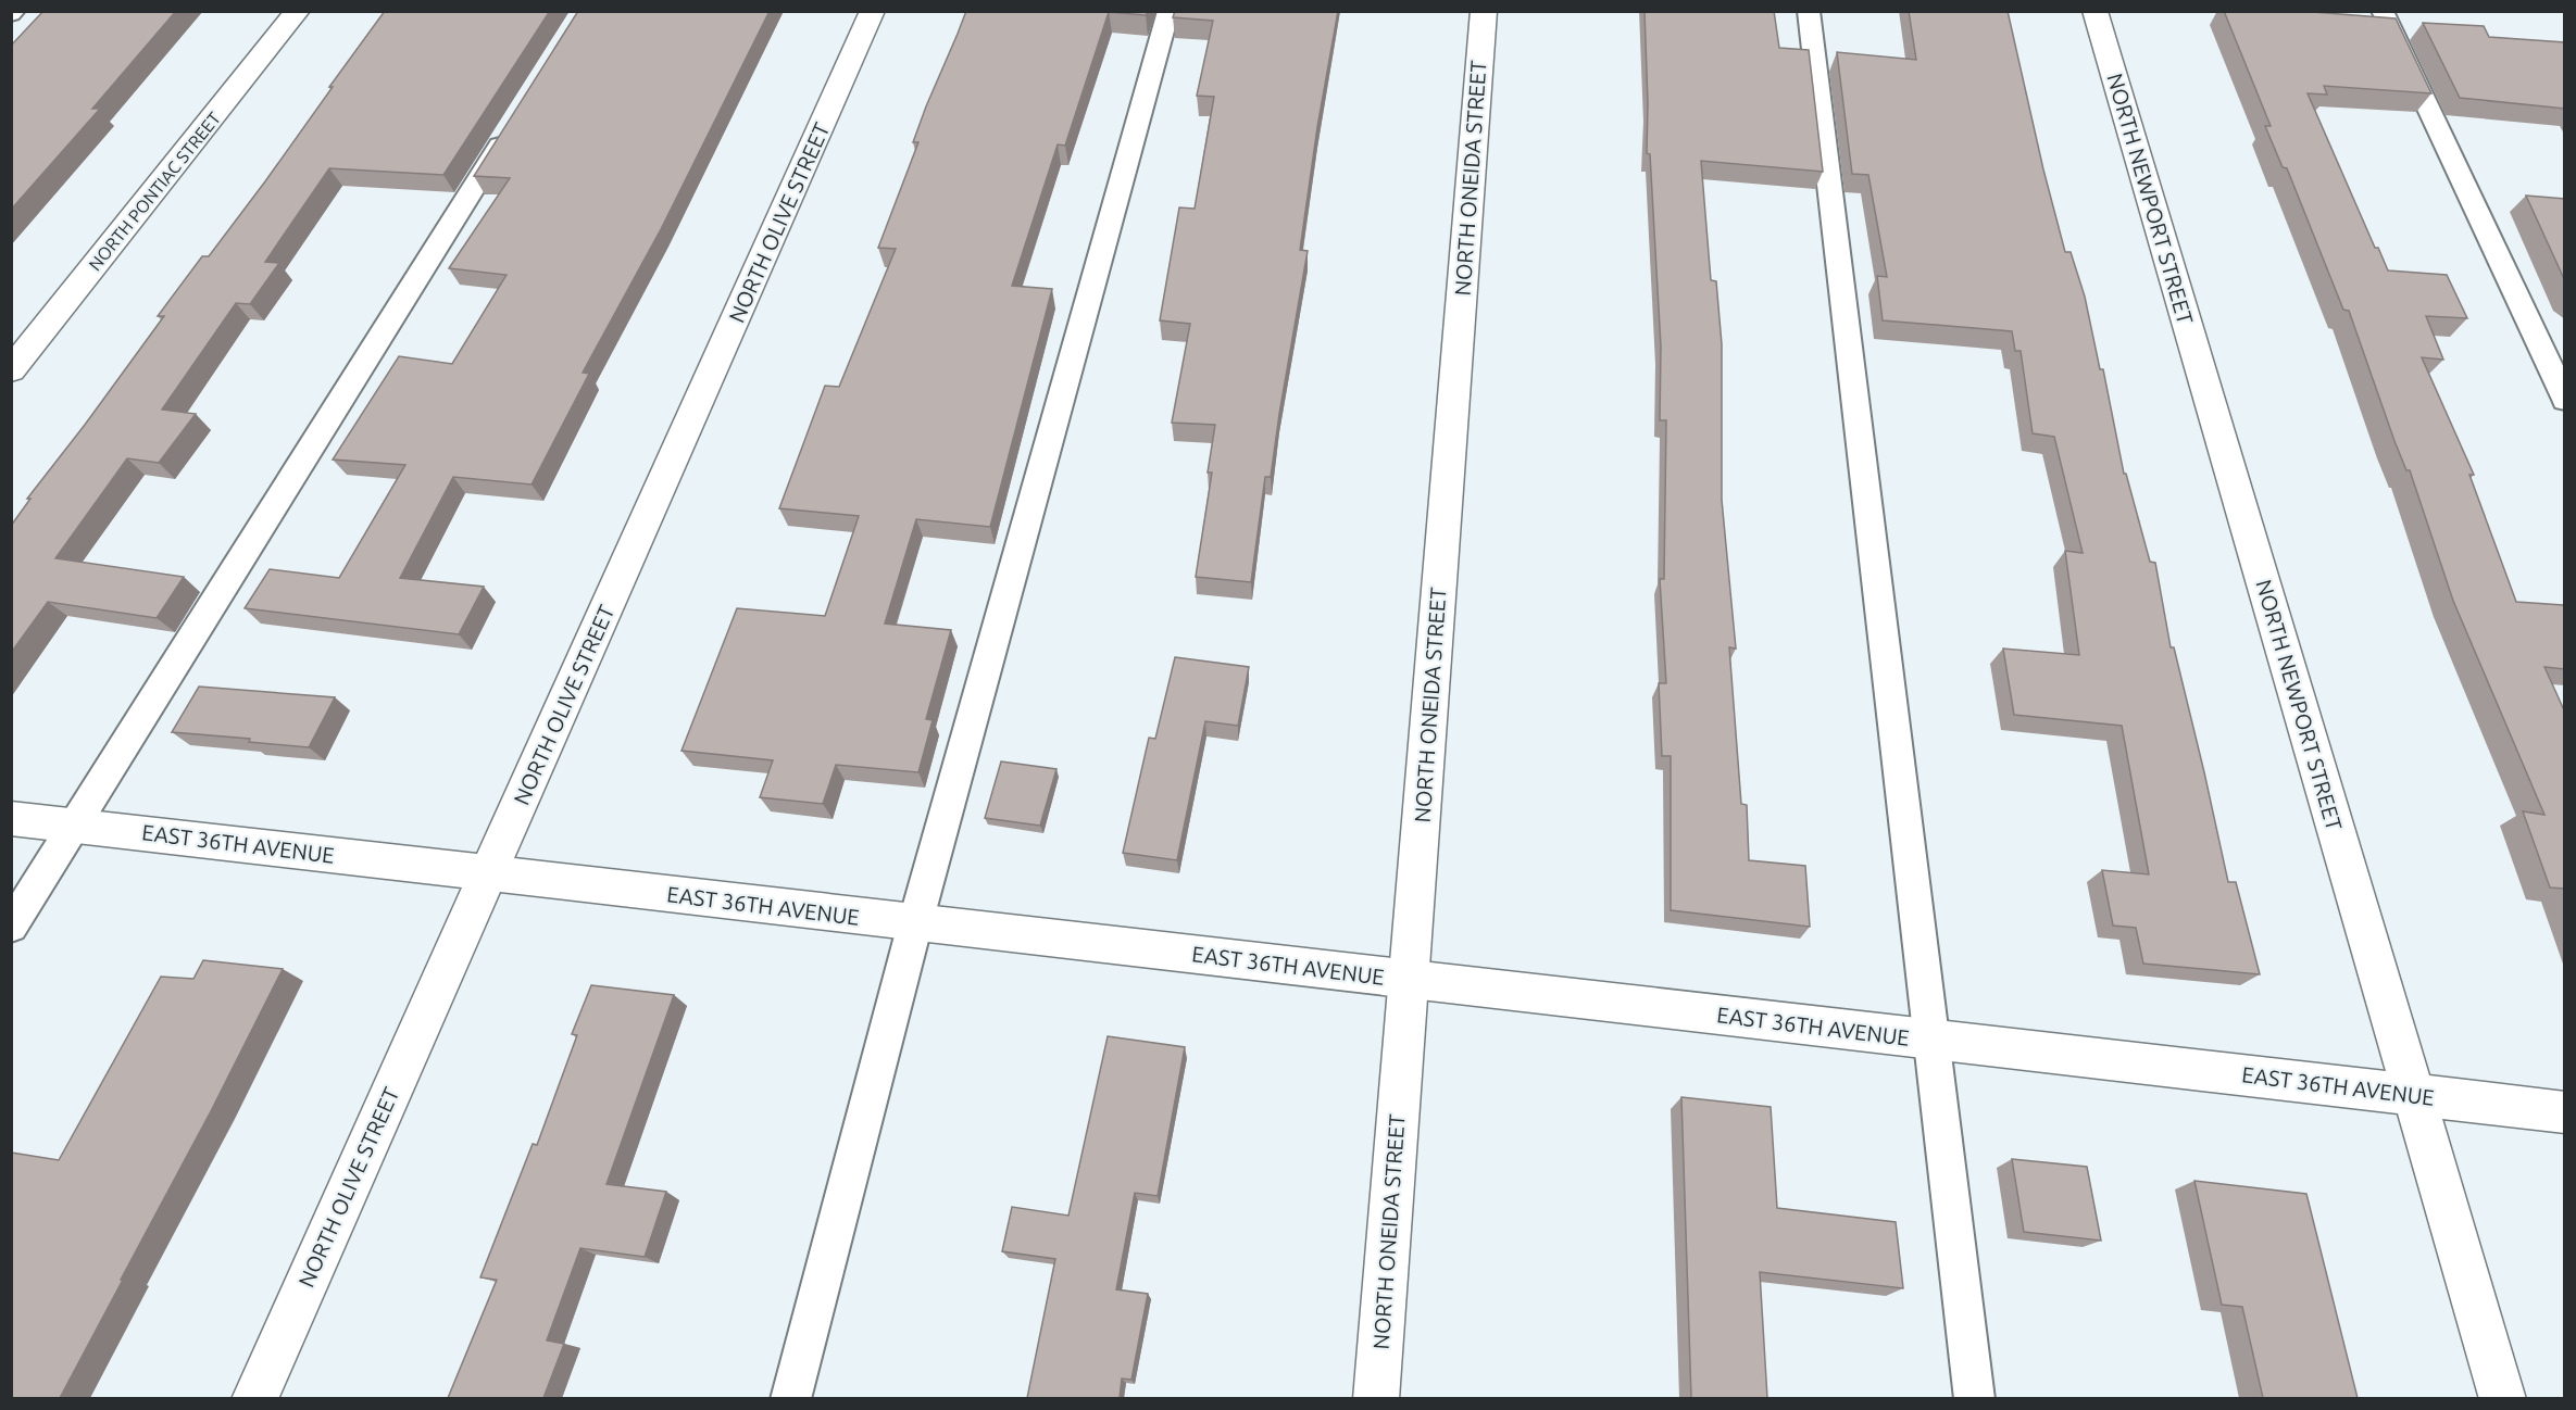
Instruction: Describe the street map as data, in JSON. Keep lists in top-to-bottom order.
{
  "streets": {
    "street": [
      "NORTH ONEIDA STREET",
      "NORTH PONTIAC STREET",
      "NORTH NEWPORT STREET",
      "NORTH OLIVE STREET",
      "EAST 36TH AVENUE"
    ]
  },
  "crossings": [
    ["NORTH ONEIDA STREET", "EAST 36TH AVENUE"],
    ["NORTH NEWPORT STREET", "EAST 36TH AVENUE"],
    ["NORTH OLIVE STREET", "EAST 36TH AVENUE"]
  ]
}
